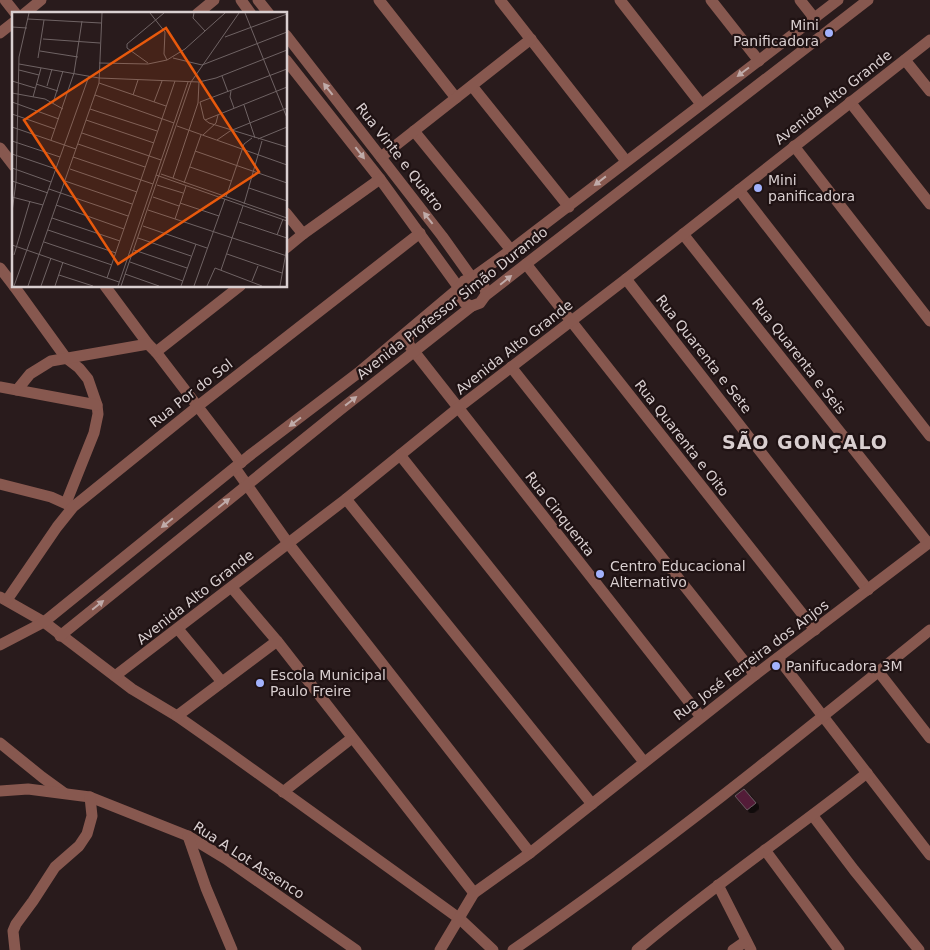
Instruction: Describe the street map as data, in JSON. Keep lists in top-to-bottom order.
{
  "streets": {
    "street": [
      "Avenida Alto Grande",
      "Rua Vinte e Quatro",
      "Avenida Professor Simão Durando",
      "Rua Quarenta e Sete",
      "Rua Quarenta e Seis",
      "Rua Por do Sol",
      "Rua Quarenta e Oito",
      "Rua Cinquenta",
      "Rua José Ferreira dos Anjos",
      "Rua A Lot Assenco"
    ]
  },
  "crossings": [
    ["Avenida Alto Grande", "Rua Quarenta e Sete"],
    ["Avenida Alto Grande", "Rua Quarenta e Seis"],
    ["Avenida Alto Grande", "Rua Quarenta e Oito"],
    ["Avenida Alto Grande", "Rua Cinquenta"],
    ["Rua Vinte e Quatro", "Avenida Professor Simão Durando"],
    ["Avenida Professor Simão Durando", "Rua Quarenta e Oito"],
    ["Avenida Professor Simão Durando", "Rua Cinquenta"],
    ["Rua Quarenta e Sete", "Rua José Ferreira dos Anjos"],
    ["Rua Quarenta e Seis", "Rua José Ferreira dos Anjos"],
    ["Rua Quarenta e Oito", "Rua José Ferreira dos Anjos"],
    ["Rua Cinquenta", "Rua José Ferreira dos Anjos"]
  ],
  "districts": ["SÃO GONÇALO"],
  "places": [
    "Mini Panificadora",
    "Mini panificadora",
    "Centro Educacional Alternativo",
    "Panifucadora 3M",
    "Escola Municipal Paulo Freire"
  ]
}
